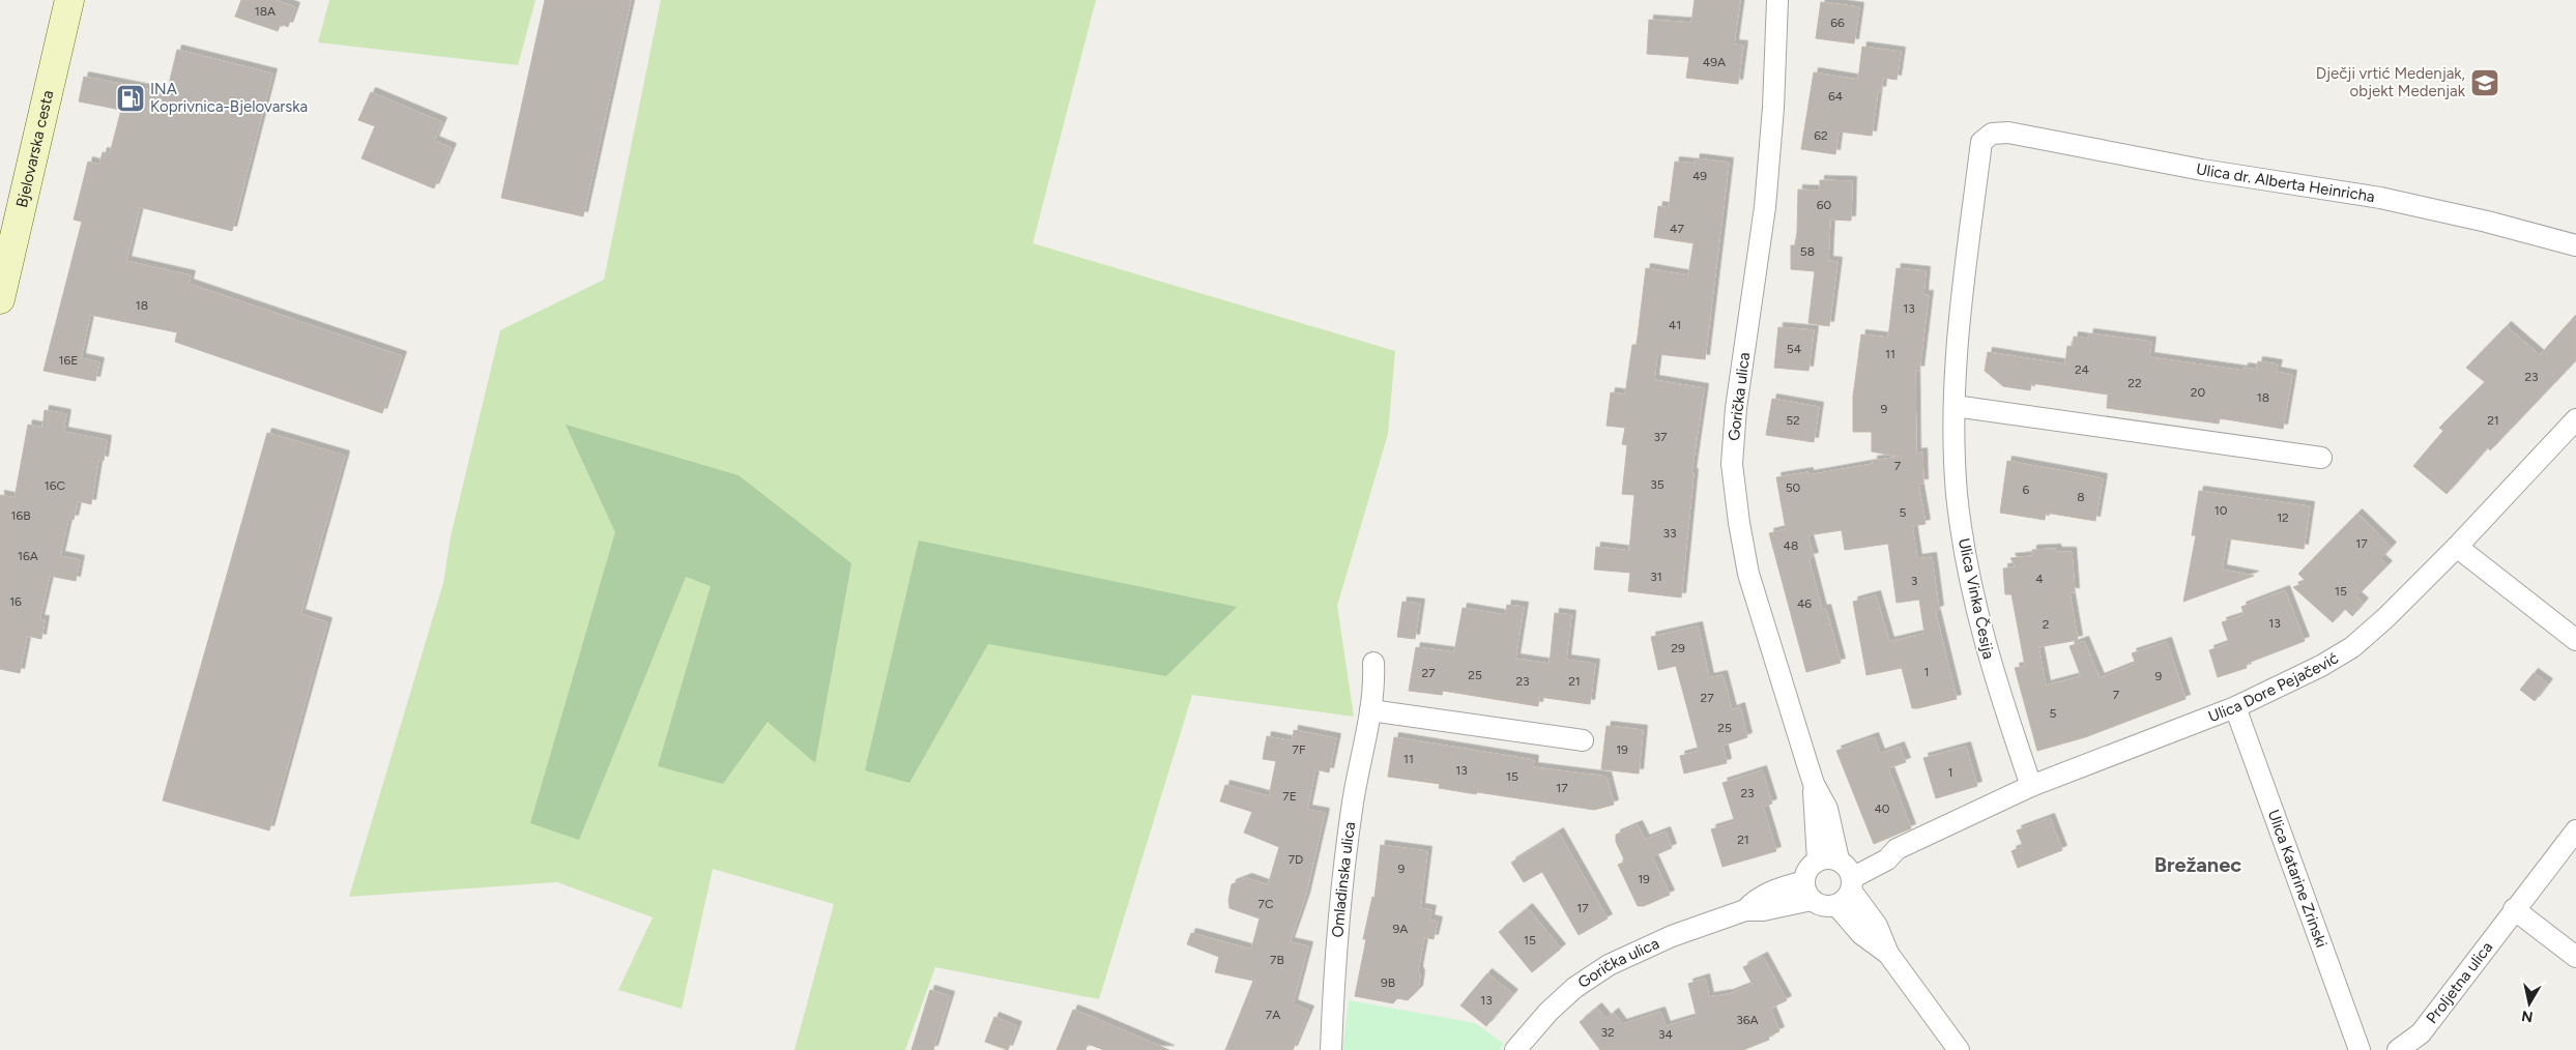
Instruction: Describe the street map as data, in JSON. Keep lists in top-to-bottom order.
{
  "streets": {
    "main road": ["Bjelovarska cesta"],
    "street": [
      "Ulica dr. Alberta Heinricha",
      "Gorička ulica",
      "Ulica Vinka Česija",
      "Ulica Dore Pejačević",
      "Omladinska ulica",
      "Ulica Katarine Zrinski",
      "Proljetna ulica"
    ]
  },
  "crossings": [
    ["Ulica dr. Alberta Heinricha", "Ulica Vinka Česija"],
    ["Gorička ulica", "Ulica Dore Pejačević"],
    ["Ulica Vinka Česija", "Ulica Dore Pejačević"],
    ["Ulica Dore Pejačević", "Ulica Katarine Zrinski"]
  ],
  "districts": ["Brežanec"],
  "places": {
    "school or university": ["Dječji vrtić Medenjak, objekt Medenjak"],
    "fuel station": ["INA Koprivnica-Bjelovarska"]
  },
  "house_numbers": [
    "18A",
    "66",
    "49A",
    "64",
    "62",
    "49",
    "60",
    "47",
    "58",
    "18",
    "13",
    "41",
    "54",
    "11",
    "16E",
    "24",
    "23",
    "22",
    "20",
    "18",
    "9",
    "52",
    "21",
    "37",
    "7",
    "35",
    "16C",
    "50",
    "6",
    "8",
    "10",
    "5",
    "16B",
    "12",
    "33",
    "17",
    "48",
    "16A",
    "31",
    "4",
    "3",
    "15",
    "16",
    "46",
    "13",
    "2",
    "29",
    "1",
    "27",
    "25",
    "9",
    "23",
    "21",
    "7",
    "27",
    "5",
    "25",
    "7F",
    "19",
    "11",
    "13",
    "1",
    "15",
    "17",
    "23",
    "7E",
    "40",
    "21",
    "7D",
    "9",
    "19",
    "7C",
    "17",
    "9A",
    "15",
    "7B",
    "9B",
    "13",
    "7A",
    "36A",
    "32",
    "34"
  ],
  "north": "bottom"
}
